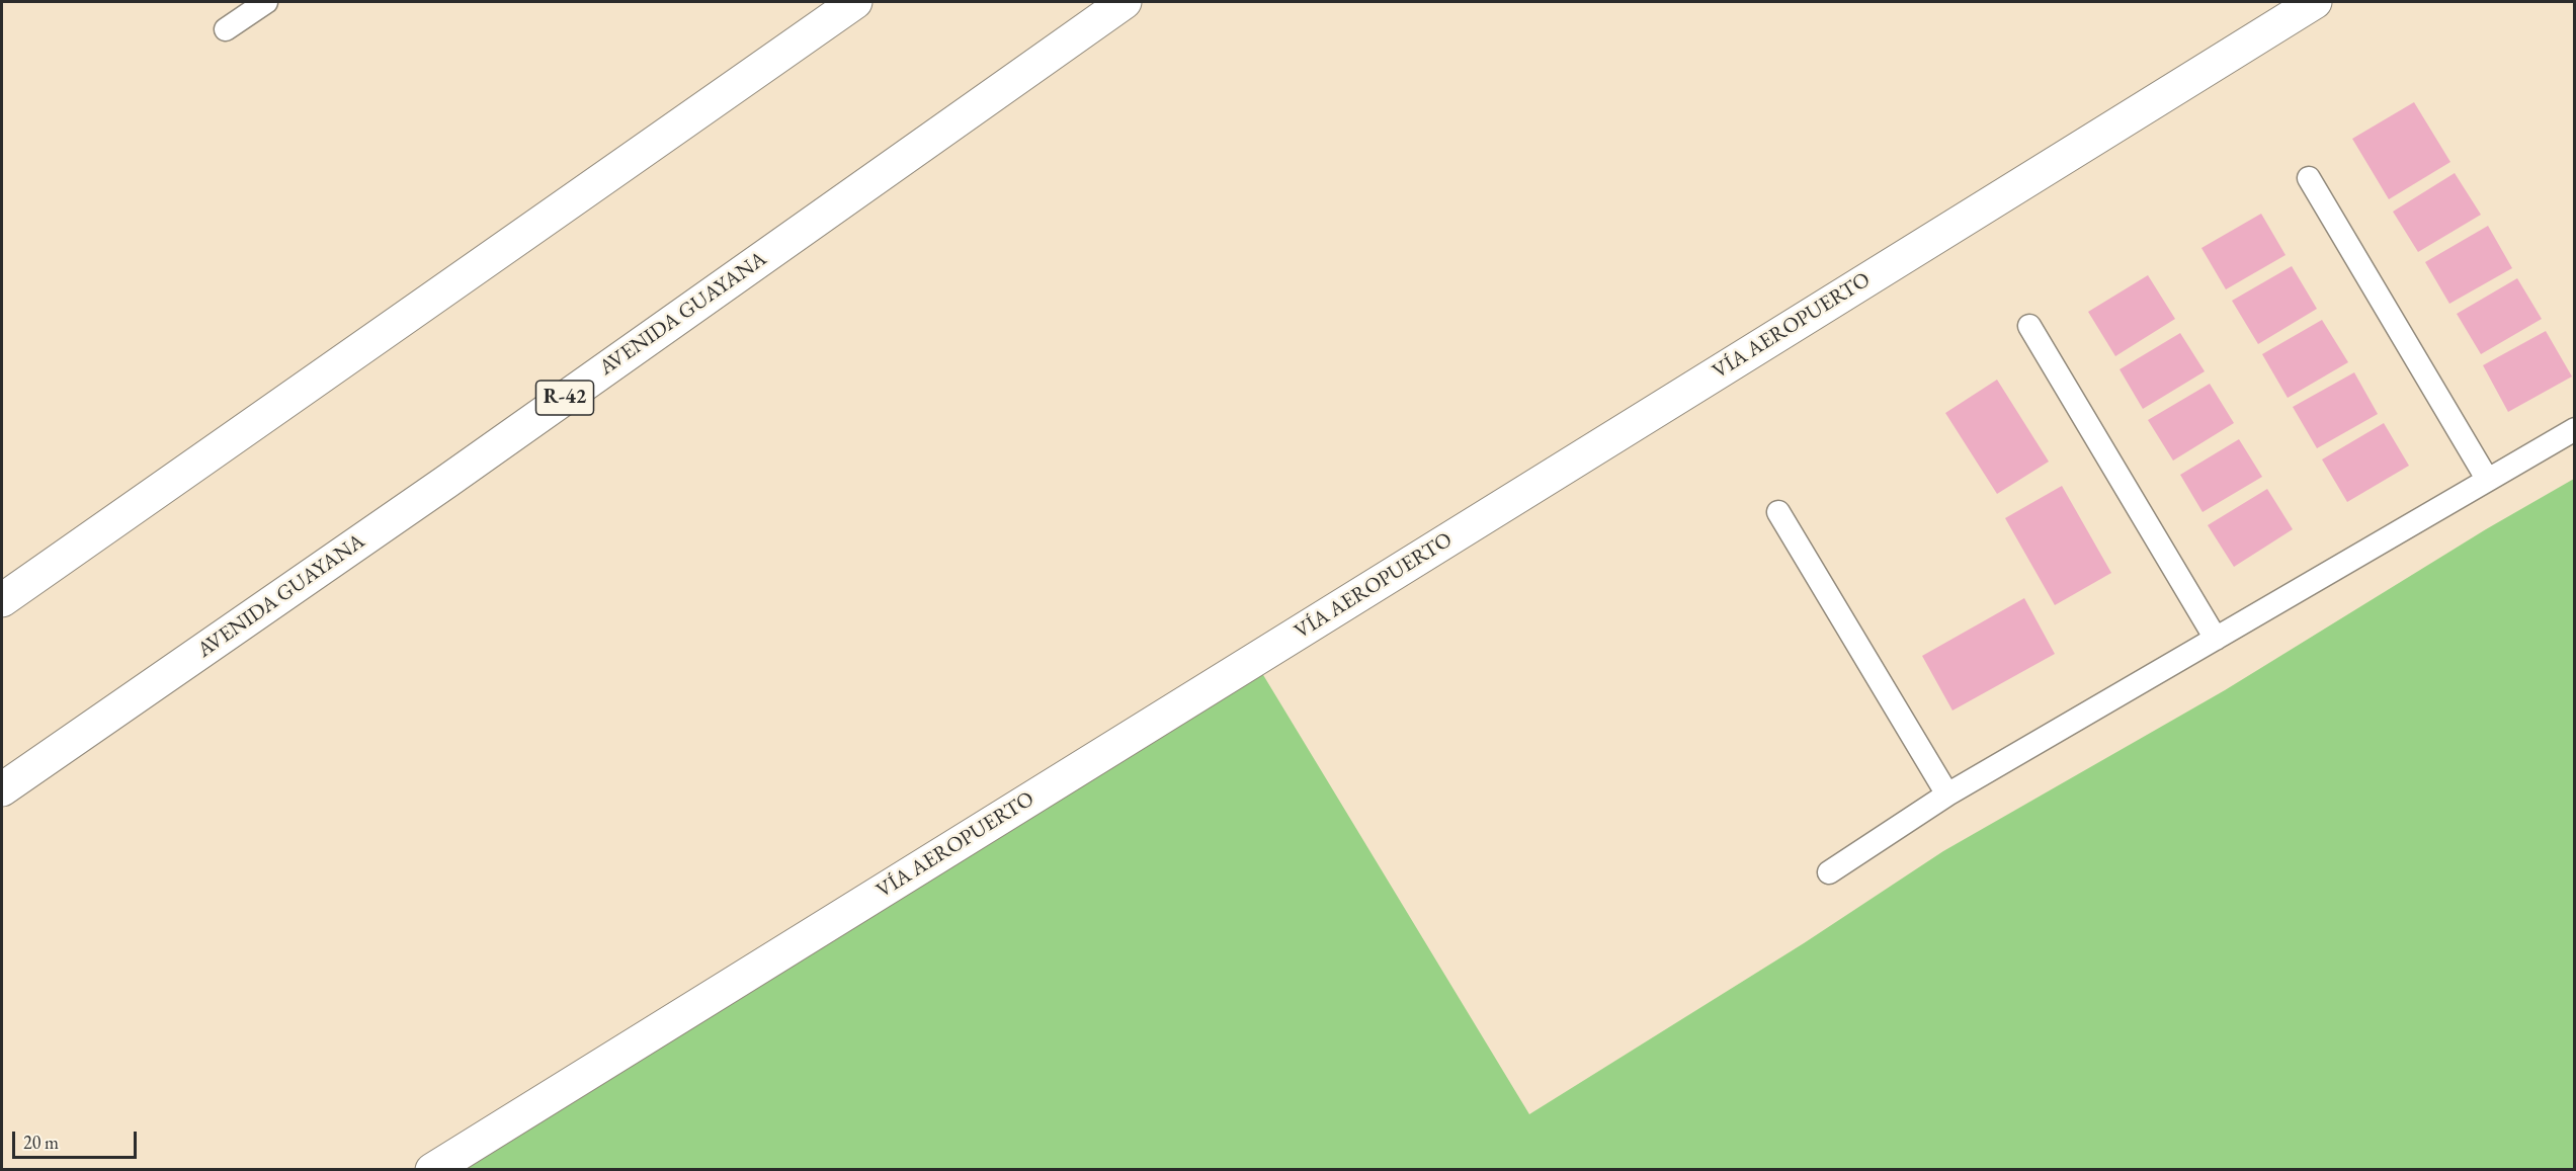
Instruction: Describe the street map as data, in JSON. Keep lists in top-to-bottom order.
{
  "streets": {
    "main road": ["AVENIDA GUAYANA", "VÍA AEROPUERTO", "R-42"]
  },
  "scale_bar": "20 m"
}
